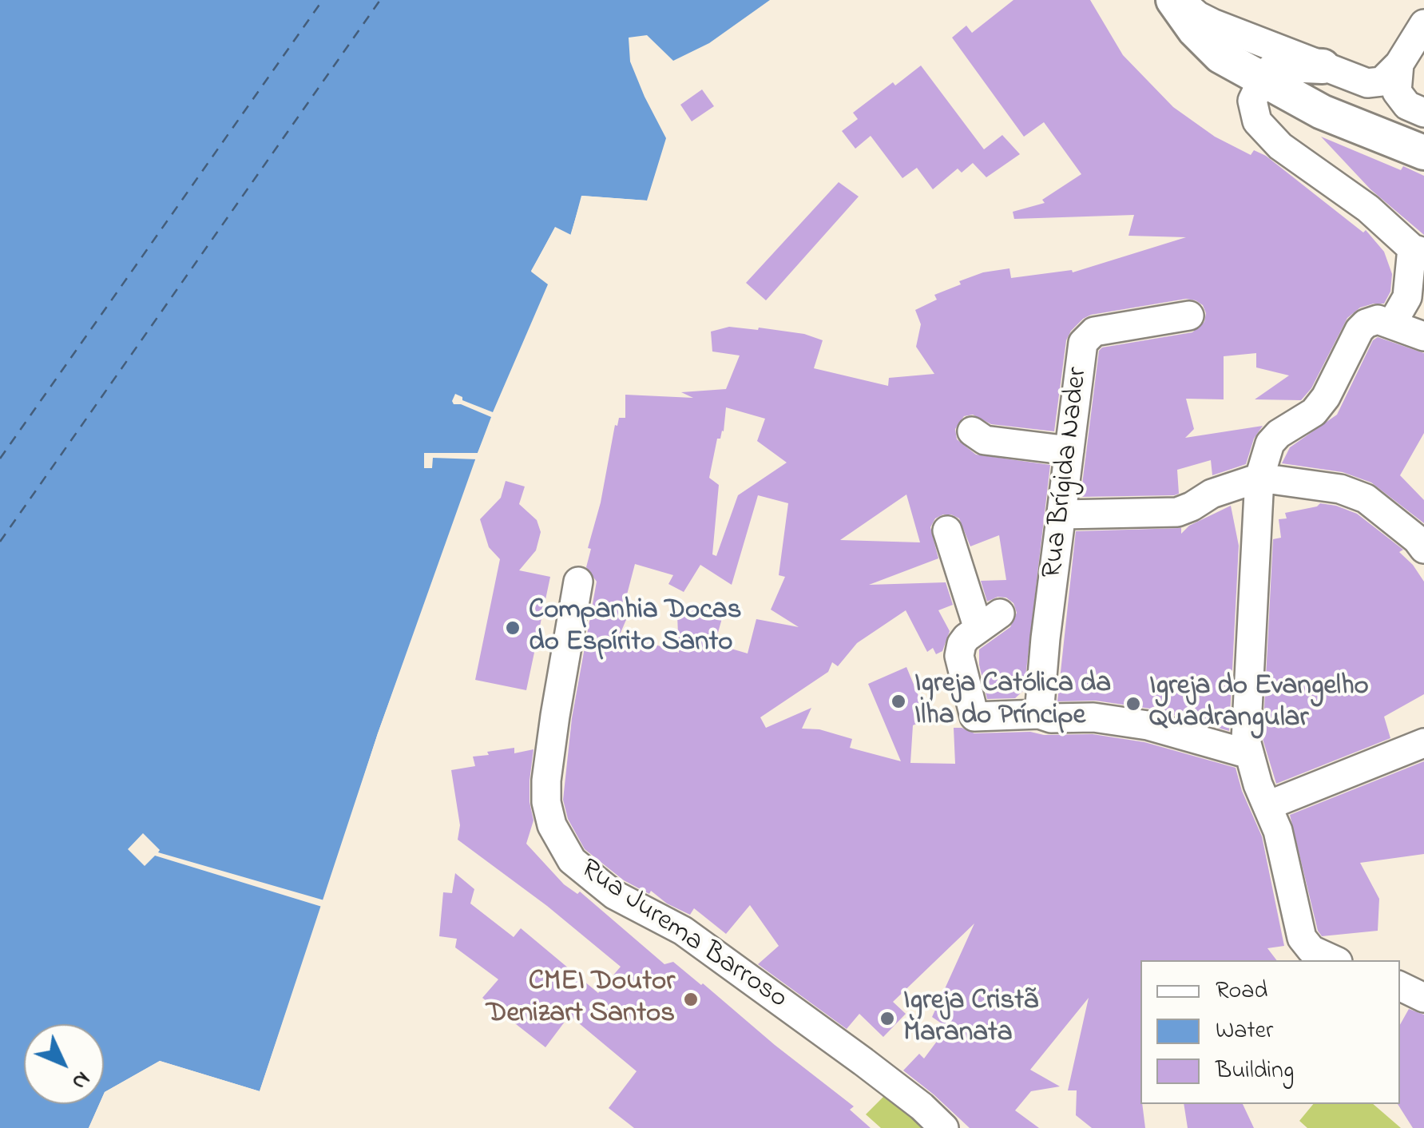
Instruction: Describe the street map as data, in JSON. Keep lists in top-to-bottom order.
{
  "streets": {
    "street": ["Rua Brígida Nader", "Rua Jurema Barroso"]
  },
  "places": [
    "Companhia Docas do Espírito Santo",
    "Igreja Católica da Ilha do Príncipe",
    "Igreja do Evangelho Quadrangular",
    "CMEI Doutor Denizart Santos",
    "Igreja Cristã Maranata"
  ],
  "legend": ["Road", "Water", "Building"],
  "north": "bottom right"
}
